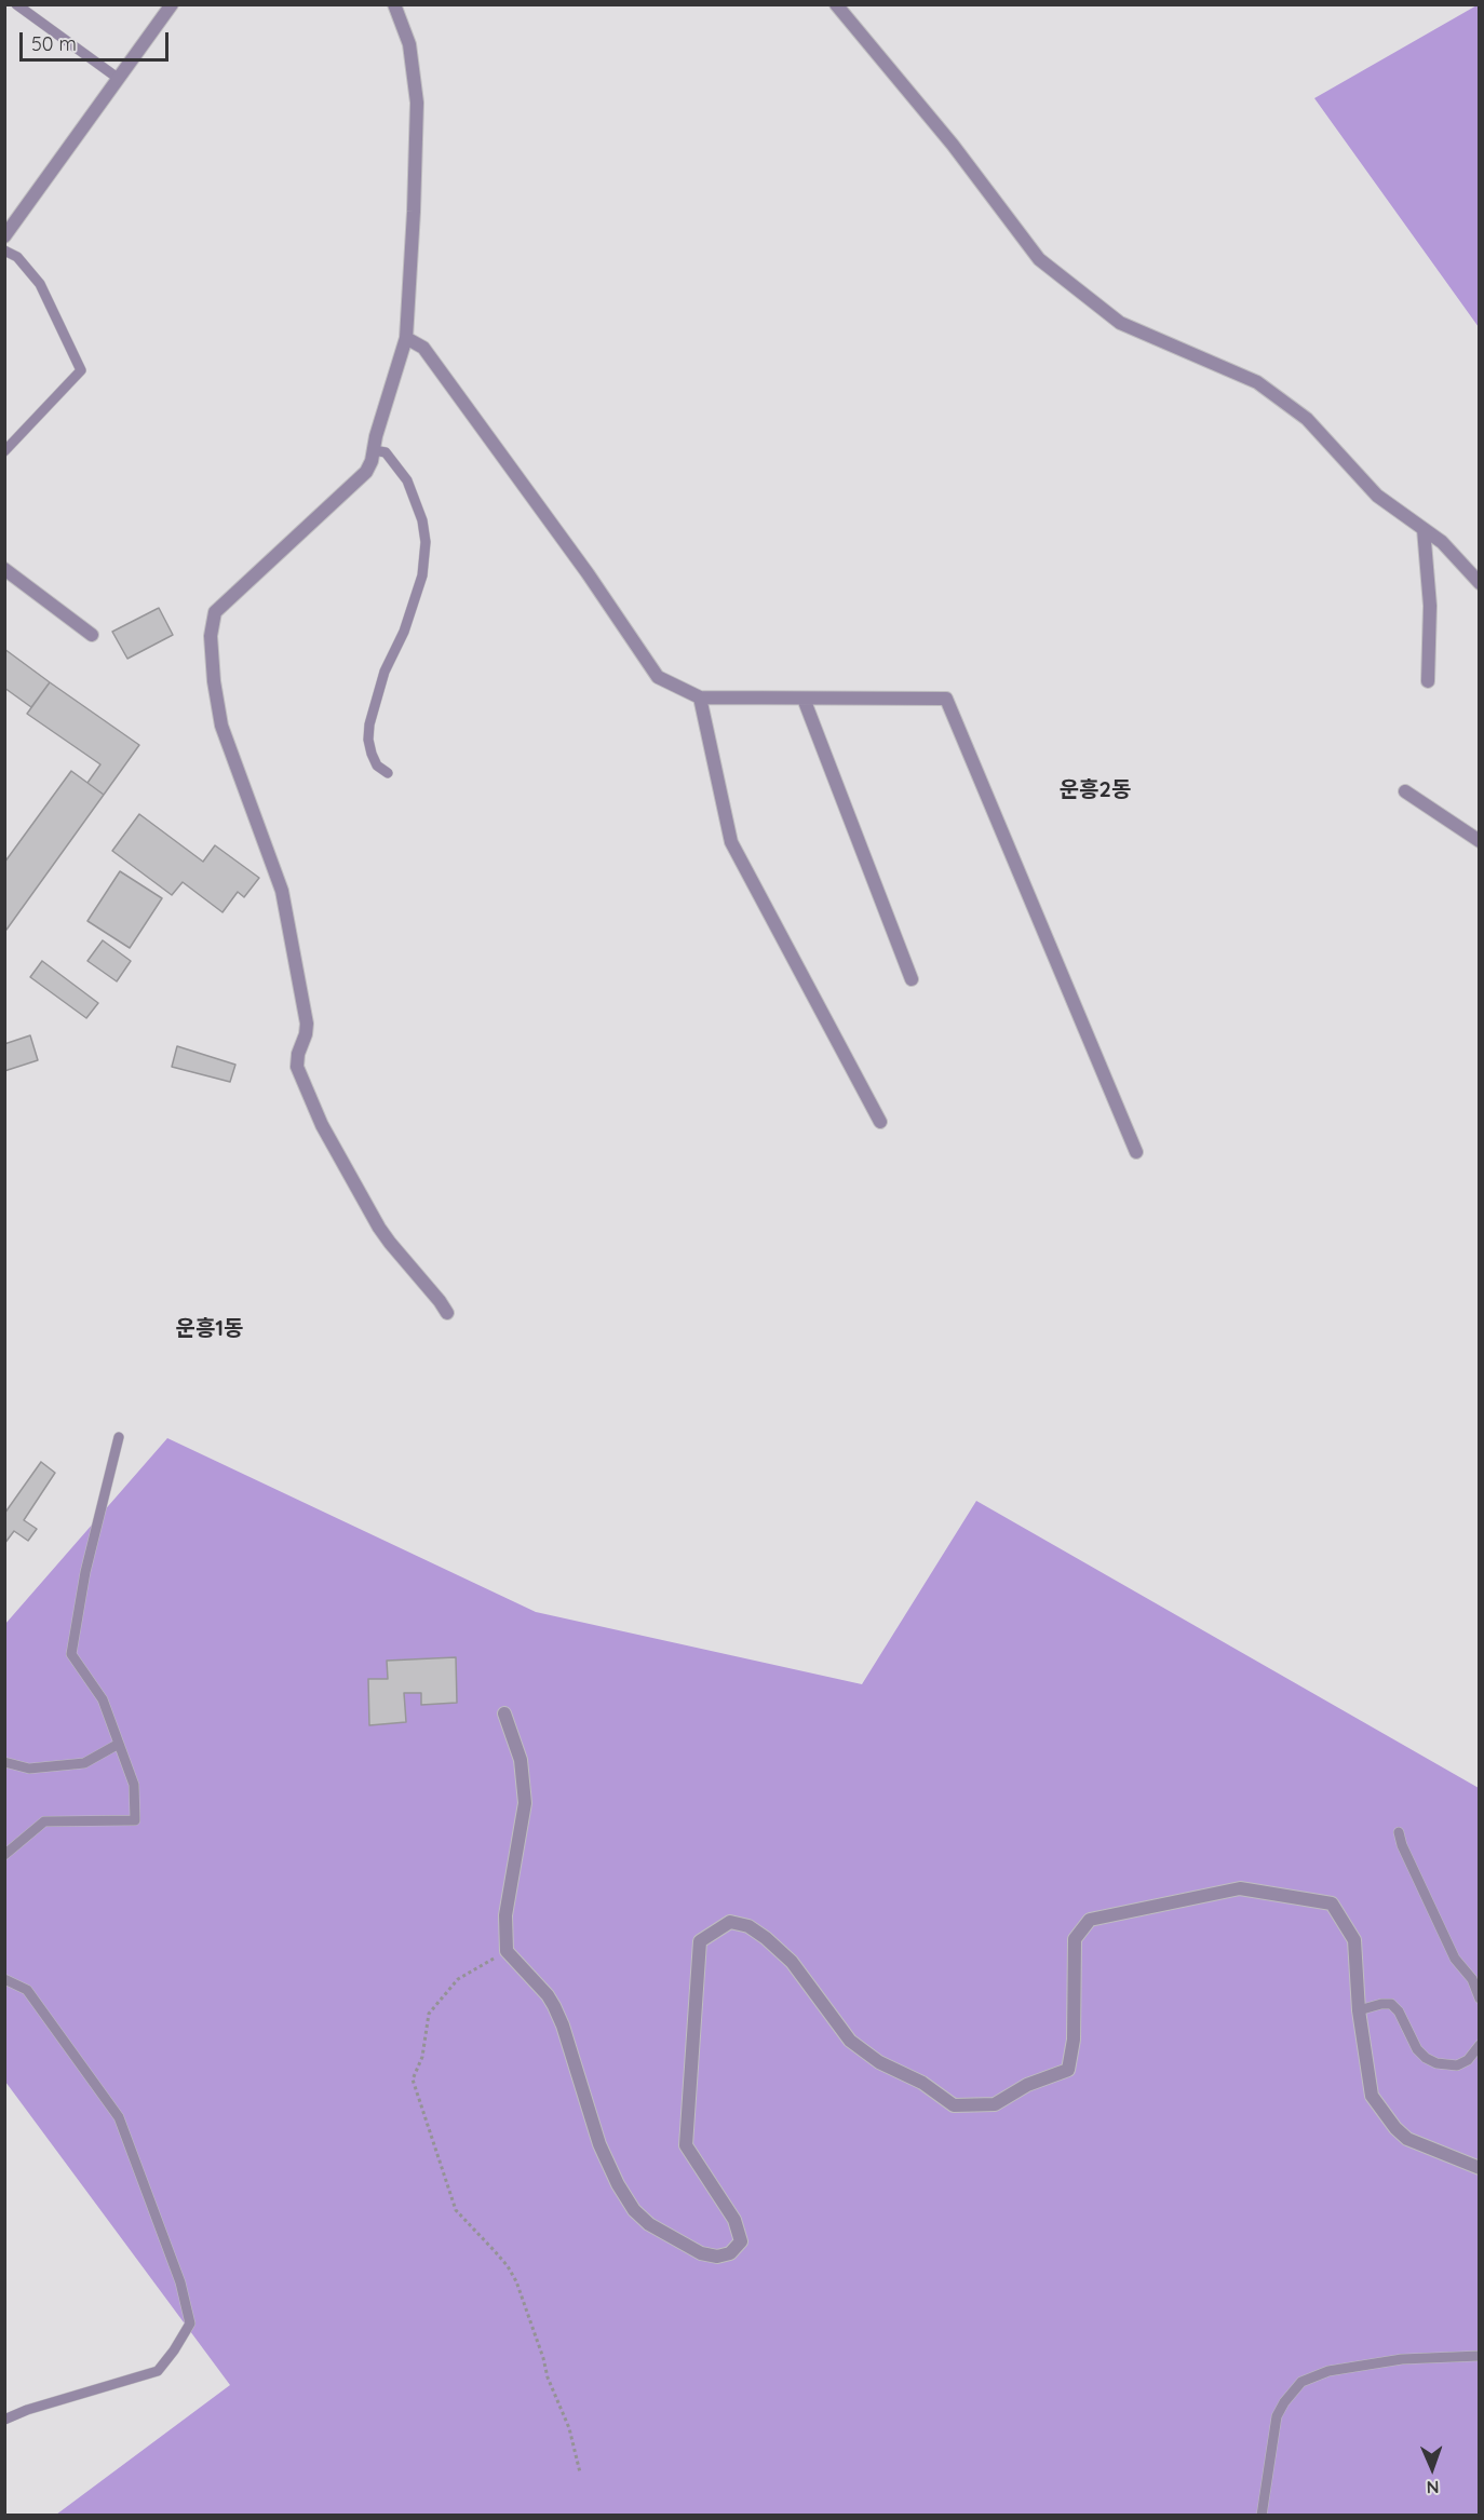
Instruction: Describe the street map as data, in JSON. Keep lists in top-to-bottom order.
{
  "districts": ["운흥2동", "운흥1동"],
  "scale_bar": "50 m",
  "north": "bottom"
}
